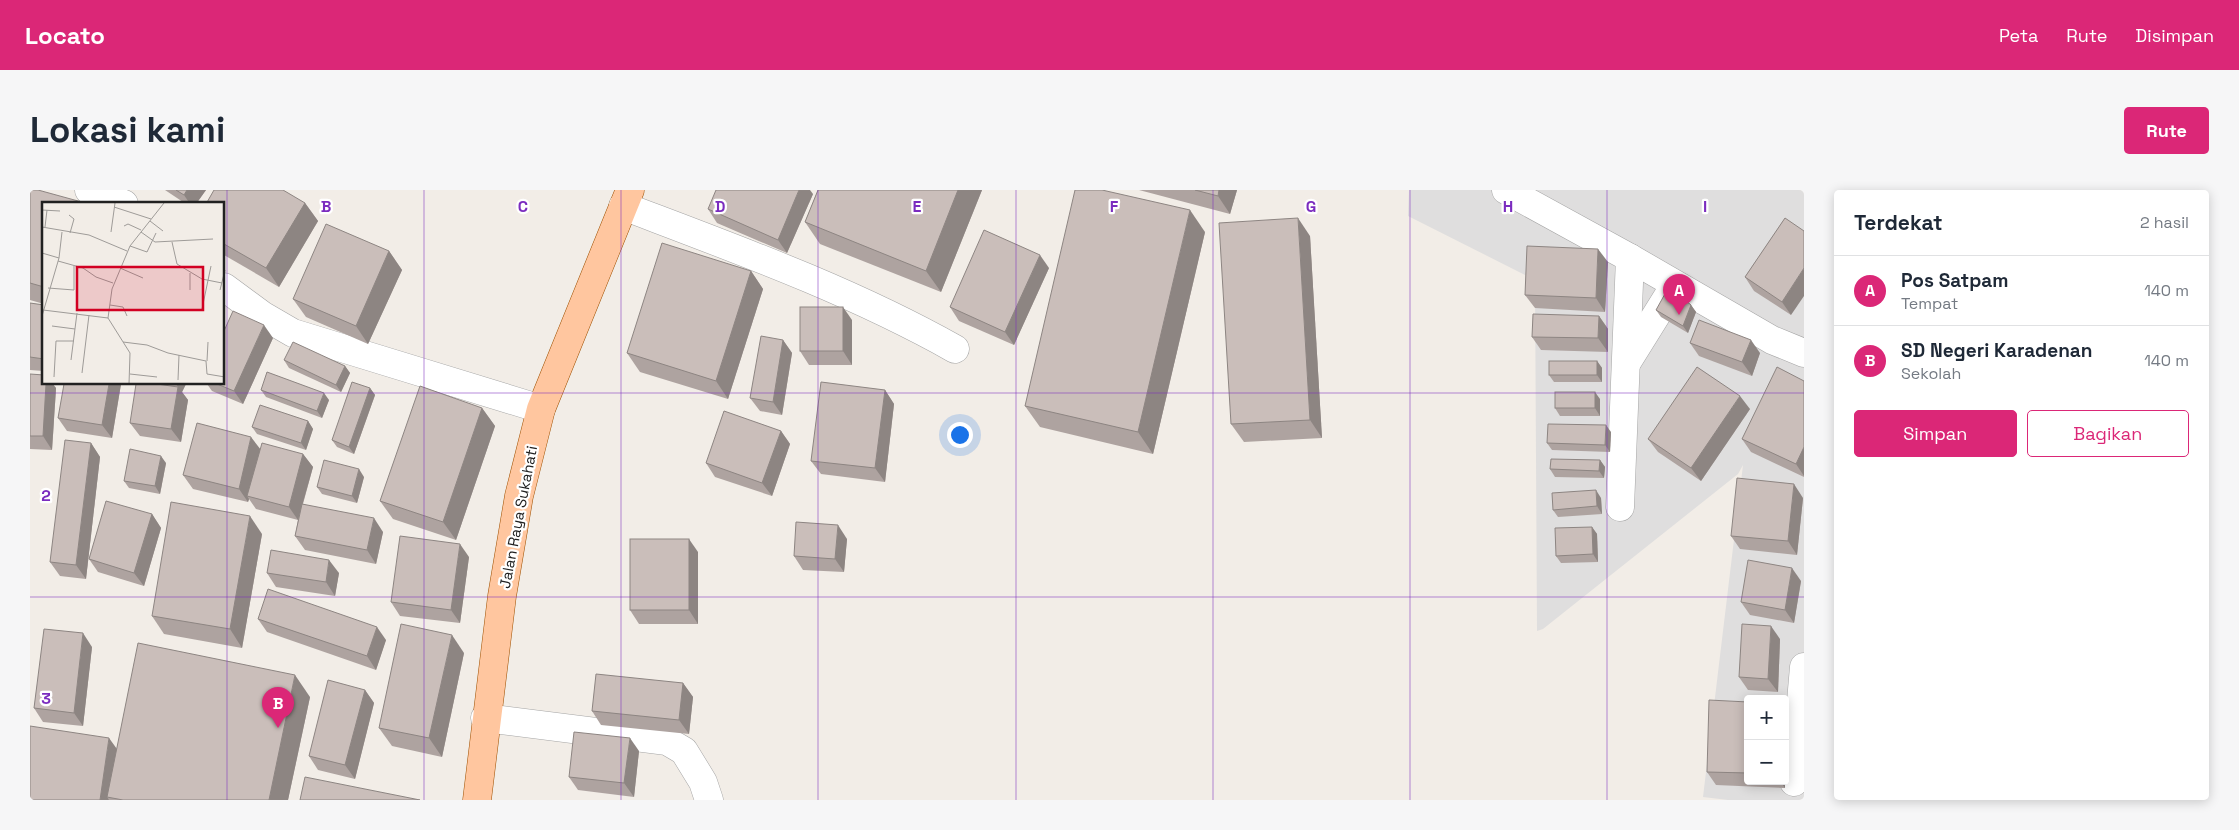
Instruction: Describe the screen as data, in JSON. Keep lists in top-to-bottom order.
{
  "streets": {
    "main road": ["Jalan Raya Sukahati"]
  },
  "page": {
    "header": "Locato",
    "nav": ["Peta", "Rute", "Disimpan"],
    "buttons": [
      "Rute",
      ["Simpan", "Bagikan"]
    ],
    "title": "Lokasi kami",
    "heading": ["Terdekat", "2 hasil"],
    "list": [
      {
        "mark": "A",
        "name": "Pos Satpam",
        "note": "Tempat",
        "value": "140 m"
      },
      {
        "mark": "B",
        "name": "SD Negeri Karadenan",
        "note": "Sekolah",
        "value": "140 m"
      }
    ],
    "pins": ["A", "B"],
    "map_buttons": ["+", "−"]
  },
  "grid": {
    "columns": [
      "B",
      "C",
      "D",
      "E",
      "F",
      "G",
      "H",
      "I"
    ],
    "rows": ["2", "3"]
  }
}
